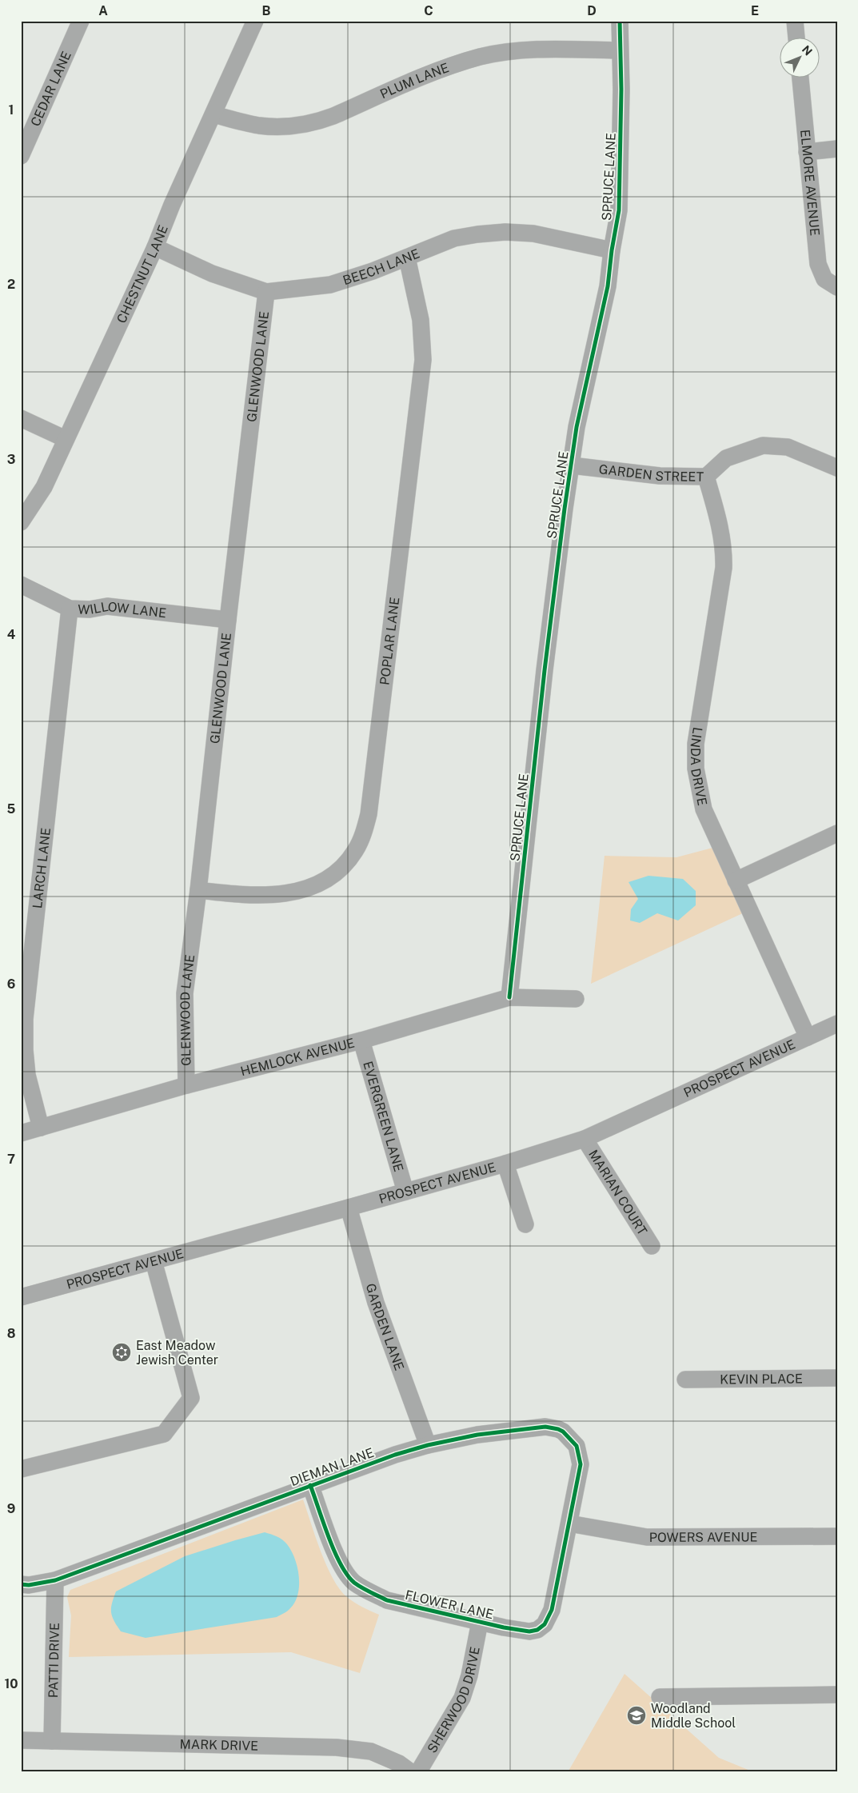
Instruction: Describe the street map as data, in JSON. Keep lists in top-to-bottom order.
{
  "streets": {
    "street": [
      "PLUM LANE",
      "CEDAR LANE",
      "SPRUCE LANE",
      "ELMORE AVENUE",
      "BEECH LANE",
      "CHESTNUT LANE",
      "GLENWOOD LANE",
      "GARDEN STREET",
      "WILLOW LANE",
      "POPLAR LANE",
      "LINDA DRIVE",
      "LARCH LANE",
      "HEMLOCK AVENUE",
      "PROSPECT AVENUE",
      "EVERGREEN LANE",
      "MARIAN COURT",
      "GARDEN LANE",
      "KEVIN PLACE",
      "DIEMAN LANE",
      "POWERS AVENUE",
      "FLOWER LANE",
      "PATTI DRIVE",
      "SHERWOOD DRIVE",
      "MARK DRIVE"
    ]
  },
  "crossings": [
    ["PLUM LANE", "SPRUCE LANE"],
    ["PLUM LANE", "CHESTNUT LANE"],
    ["SPRUCE LANE", "BEECH LANE"],
    ["SPRUCE LANE", "GARDEN STREET"],
    ["SPRUCE LANE", "HEMLOCK AVENUE"],
    ["BEECH LANE", "CHESTNUT LANE"],
    ["BEECH LANE", "GLENWOOD LANE"],
    ["BEECH LANE", "POPLAR LANE"],
    ["GLENWOOD LANE", "WILLOW LANE"],
    ["GLENWOOD LANE", "POPLAR LANE"],
    ["GLENWOOD LANE", "HEMLOCK AVENUE"],
    ["GARDEN STREET", "LINDA DRIVE"],
    ["WILLOW LANE", "LARCH LANE"],
    ["LINDA DRIVE", "PROSPECT AVENUE"],
    ["LARCH LANE", "HEMLOCK AVENUE"],
    ["HEMLOCK AVENUE", "EVERGREEN LANE"],
    ["PROSPECT AVENUE", "EVERGREEN LANE"],
    ["PROSPECT AVENUE", "MARIAN COURT"],
    ["PROSPECT AVENUE", "GARDEN LANE"],
    ["GARDEN LANE", "DIEMAN LANE"],
    ["DIEMAN LANE", "POWERS AVENUE"],
    ["DIEMAN LANE", "FLOWER LANE"],
    ["DIEMAN LANE", "PATTI DRIVE"],
    ["POWERS AVENUE", "FLOWER LANE"],
    ["FLOWER LANE", "SHERWOOD DRIVE"],
    ["PATTI DRIVE", "MARK DRIVE"]
  ],
  "places": {
    "synagogue": ["East Meadow Jewish Center"],
    "school or university": ["Woodland Middle School"]
  },
  "north": "top right",
  "grid": {
    "columns": [
      "A",
      "B",
      "C",
      "D",
      "E"
    ],
    "rows": [
      "1",
      "2",
      "3",
      "4",
      "5",
      "6",
      "7",
      "8",
      "9",
      "10"
    ]
  }
}
